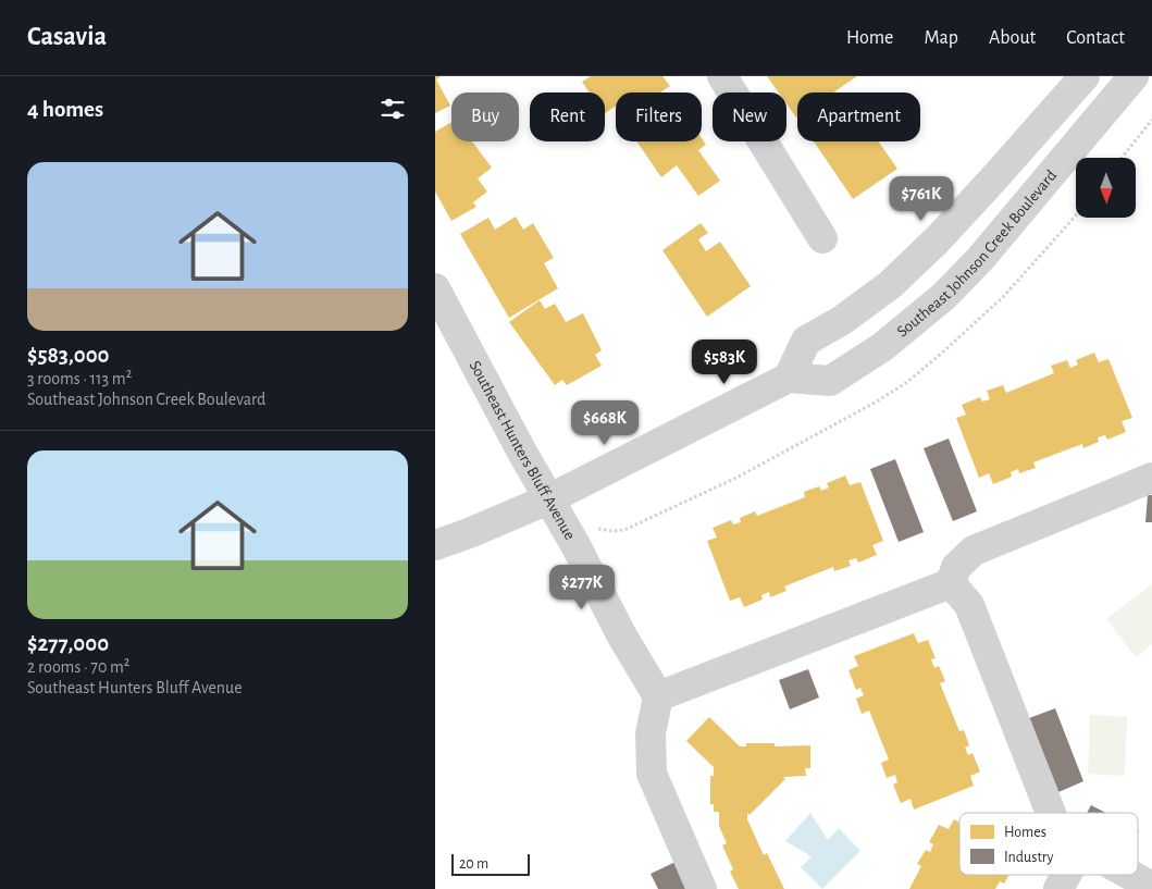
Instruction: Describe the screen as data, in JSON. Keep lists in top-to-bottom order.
{
  "streets": {
    "street": ["Southeast Johnson Creek Boulevard", "Southeast Hunters Bluff Avenue"]
  },
  "legend": ["Homes", "Industry"],
  "scale_bar": "20 m",
  "north": "bottom",
  "page": {
    "header": "Casavia",
    "nav": [
      "Home",
      "Map",
      "About",
      "Contact"
    ],
    "heading": "4 homes",
    "chip": [
      "Buy",
      "Rent",
      "Filters",
      "New",
      "Apartment"
    ],
    "list": [
      {
        "name": "$583,000",
        "note": "3 rooms · 113 m² · Southeast Johnson Creek Boulevard"
      },
      {
        "name": "$277,000",
        "note": "2 rooms · 70 m² · Southeast Hunters Bluff Avenue"
      }
    ],
    "price": [
      "$761K",
      "$583K",
      "$668K",
      "$277K"
    ],
    "scale": "20 m"
  }
}
